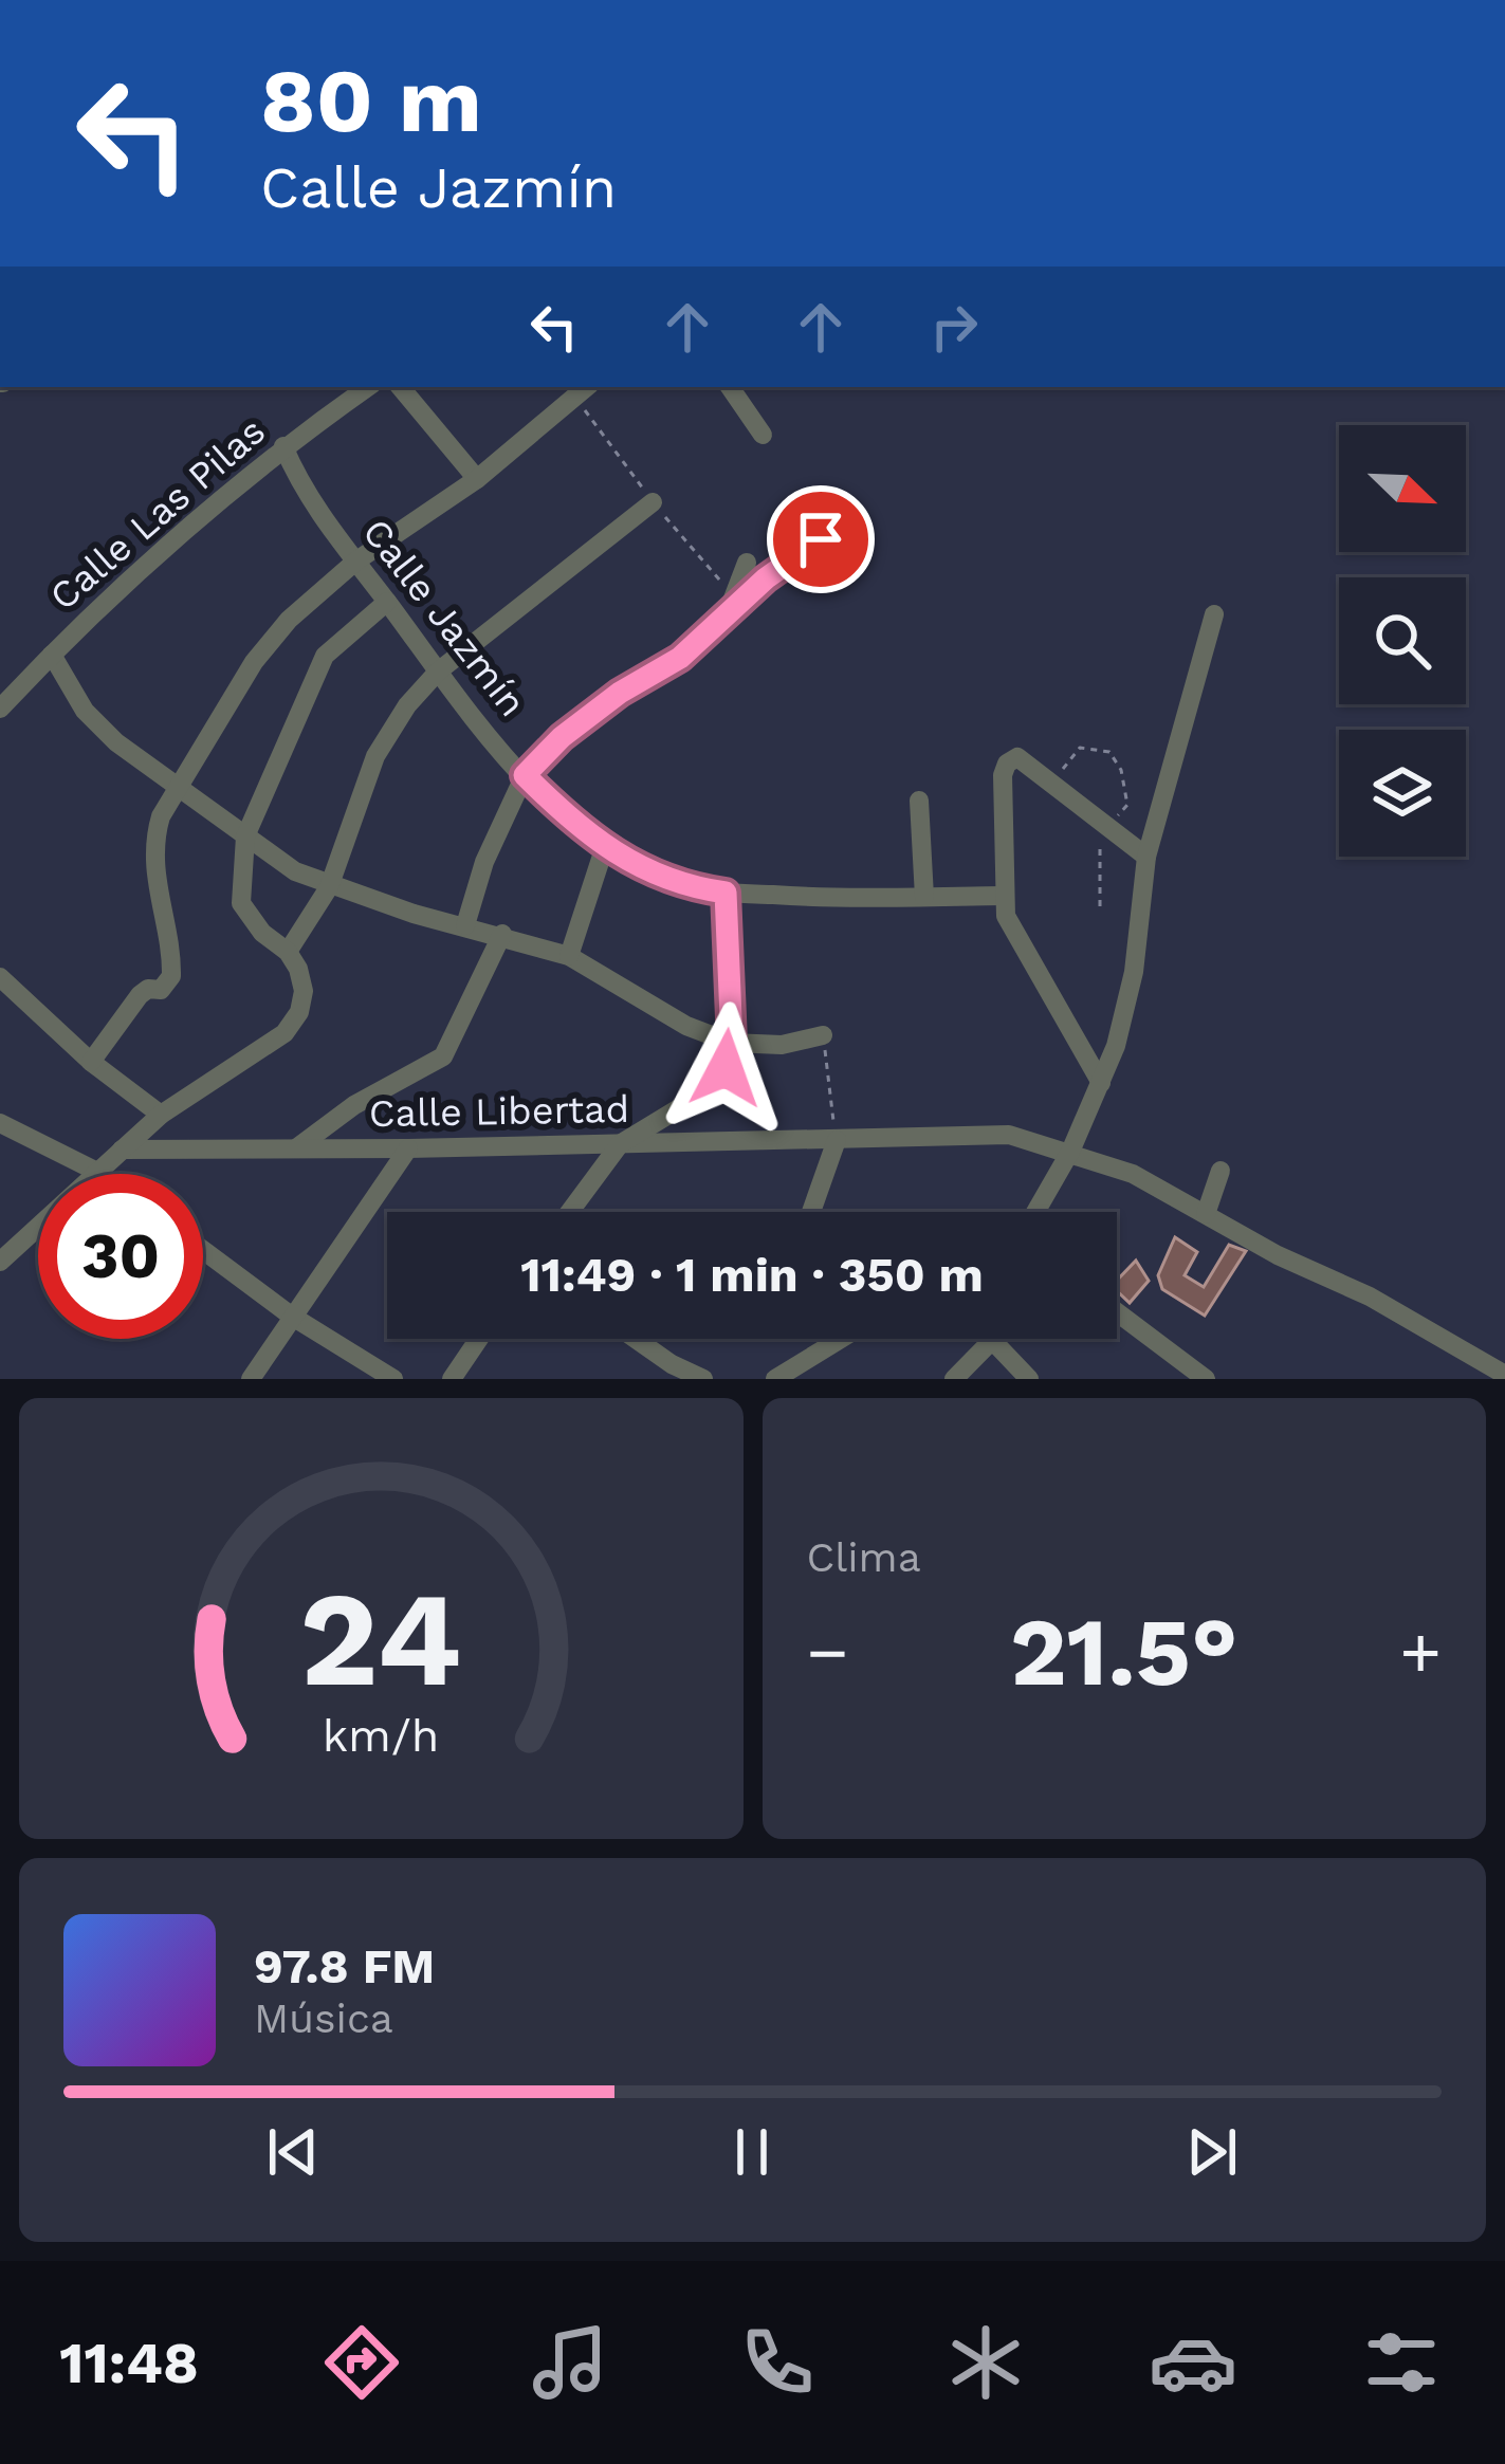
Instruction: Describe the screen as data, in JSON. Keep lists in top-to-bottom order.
{
  "streets": {
    "street": ["Calle Las Pilas", "Calle Jazmín", "Calle Libertad"]
  },
  "crossings": [
    ["Calle Las Pilas", "Calle Jazmín"]
  ],
  "north": "bottom right",
  "page": {
    "turn": ["80 m", "Calle Jazmín"],
    "limit": "30",
    "trip": "11:49 · 1 min · 350 m",
    "tile": "Clima",
    "heat": ["−", "21.5°", "+"],
    "song": ["97.8 FM", "Música"],
    "tabs": "11:48",
    "gauge": ["24", "km/h"]
  }
}
